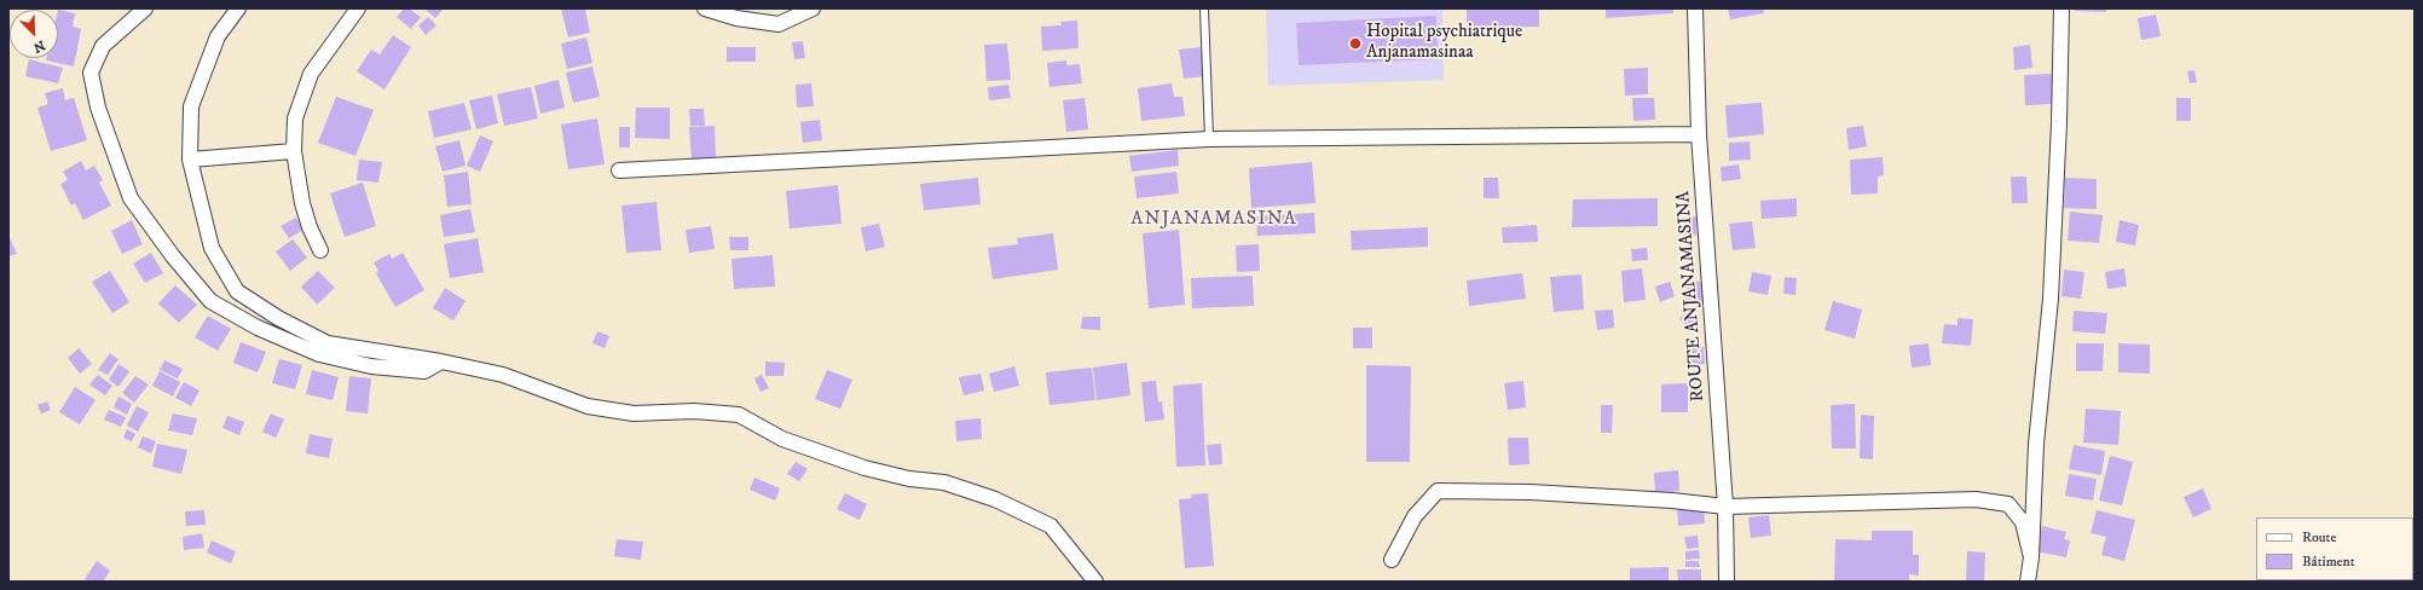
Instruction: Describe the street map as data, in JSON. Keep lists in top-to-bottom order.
{
  "streets": {
    "street": ["ROUTE ANJANAMASINA"]
  },
  "districts": ["ANJANAMASINA"],
  "places": ["Hopital psychiatrique Anjanamasinaa"],
  "legend": ["Route", "Bâtiment"],
  "north": "bottom right"
}
